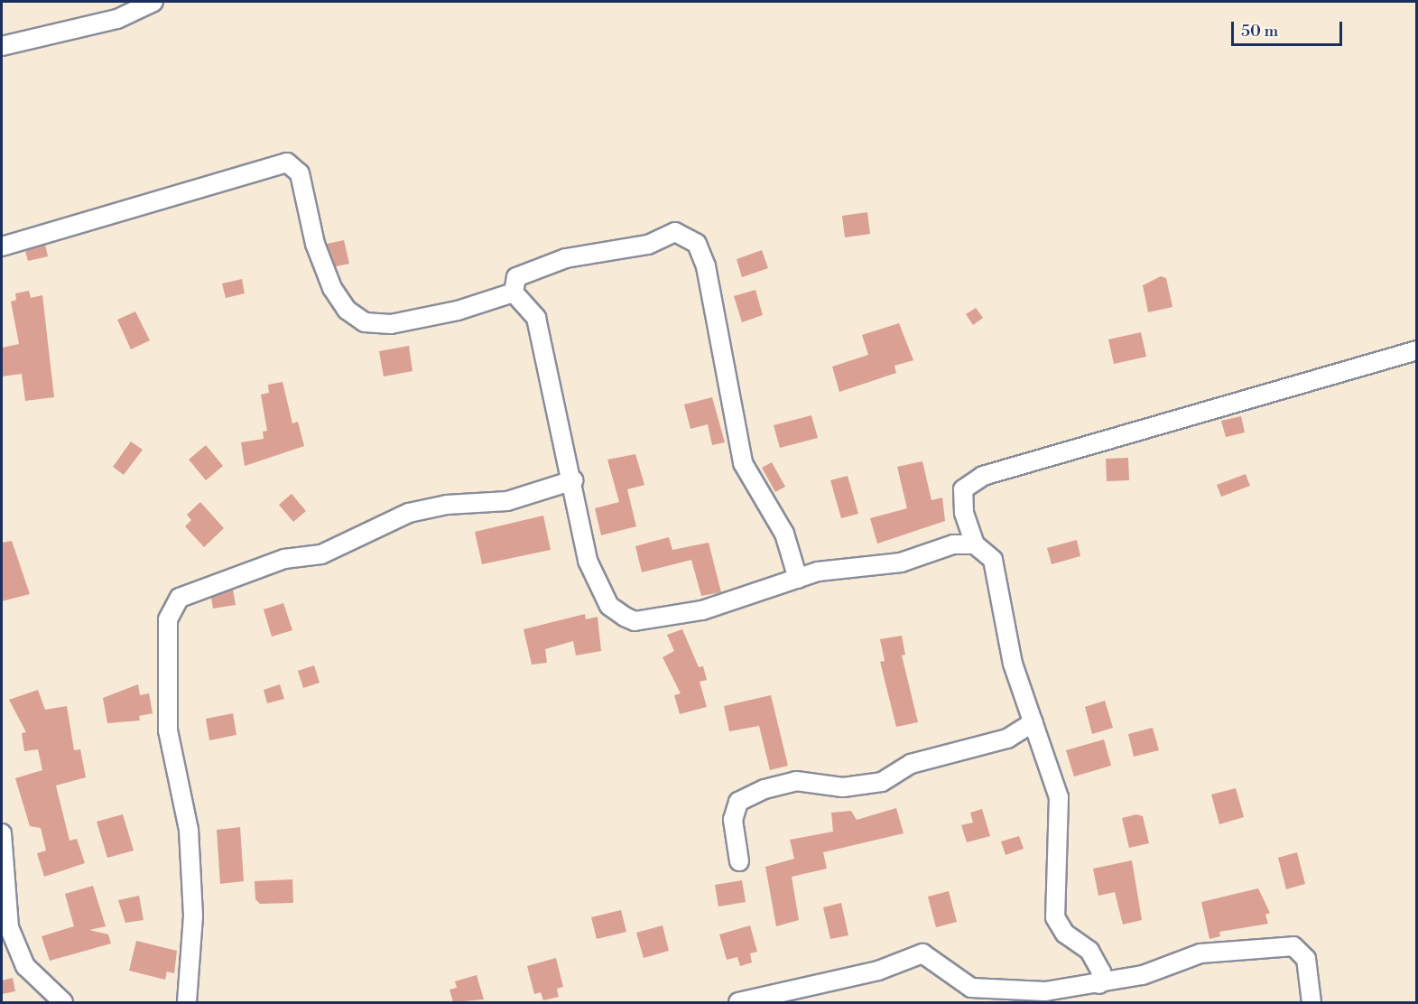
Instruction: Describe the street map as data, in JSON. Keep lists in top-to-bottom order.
{
  "scale_bar": "50 m"
}
